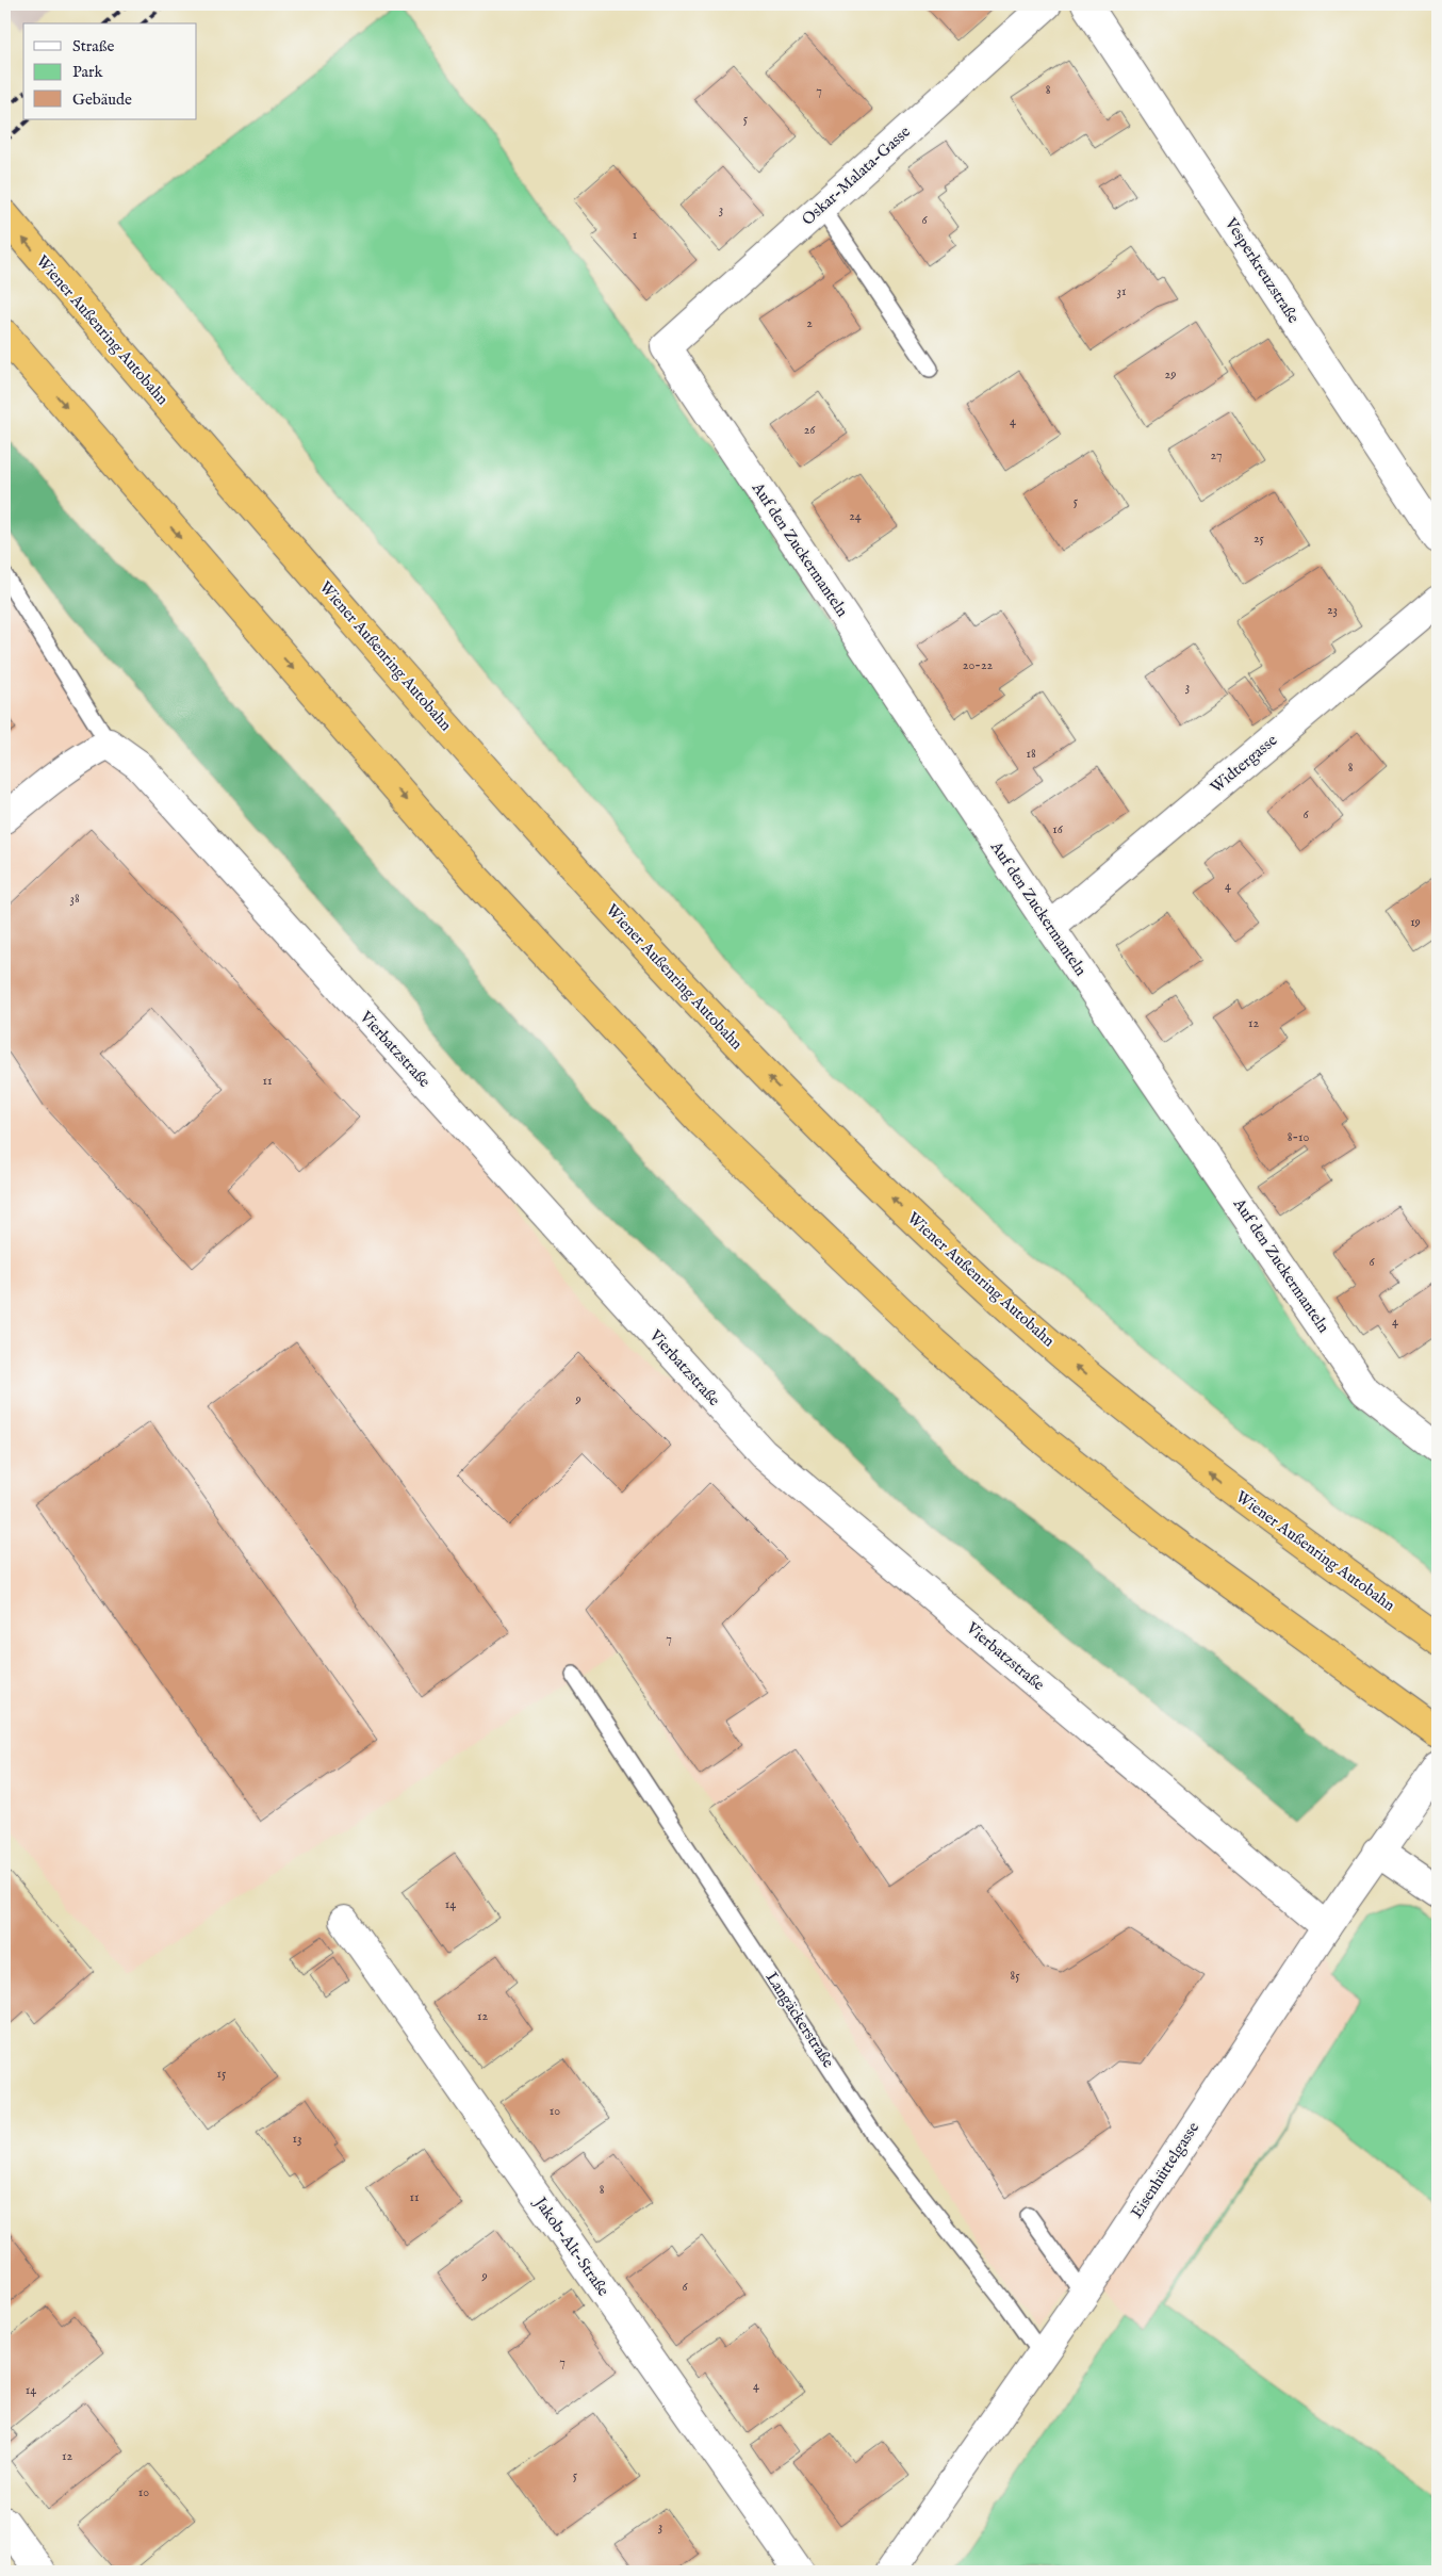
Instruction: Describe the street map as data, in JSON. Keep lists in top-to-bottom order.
{
  "streets": {
    "highway": ["Wiener Außenring Autobahn"],
    "street": [
      "Oskar-Malata-Gasse",
      "Vesperkreuzstraße",
      "Auf den Zuckermanteln",
      "Widtergasse",
      "Vierbatzstraße",
      "Eisenhüttelgasse",
      "Jakob-Alt-Straße"
    ],
    "lane": ["Langäckerstraße"]
  },
  "crossings": [
    ["Oskar-Malata-Gasse", "Auf den Zuckermanteln"],
    ["Auf den Zuckermanteln", "Widtergasse"],
    ["Vierbatzstraße", "Eisenhüttelgasse"],
    ["Langäckerstraße", "Eisenhüttelgasse"]
  ],
  "house_numbers": [
    "8",
    "7",
    "5",
    "3",
    "6",
    "1",
    "31",
    "2",
    "29",
    "4",
    "26",
    "27",
    "5",
    "24",
    "25",
    "23",
    "20-22",
    "3",
    "18",
    "8",
    "6",
    "16",
    "4",
    "38",
    "19",
    "12",
    "11",
    "8-10",
    "6",
    "4",
    "9",
    "7",
    "14",
    "85",
    "12",
    "15",
    "10",
    "13",
    "8",
    "11",
    "9",
    "6",
    "7",
    "4",
    "14",
    "12",
    "5",
    "10",
    "3"
  ],
  "legend": ["Straße", "Park", "Gebäude"]
}
